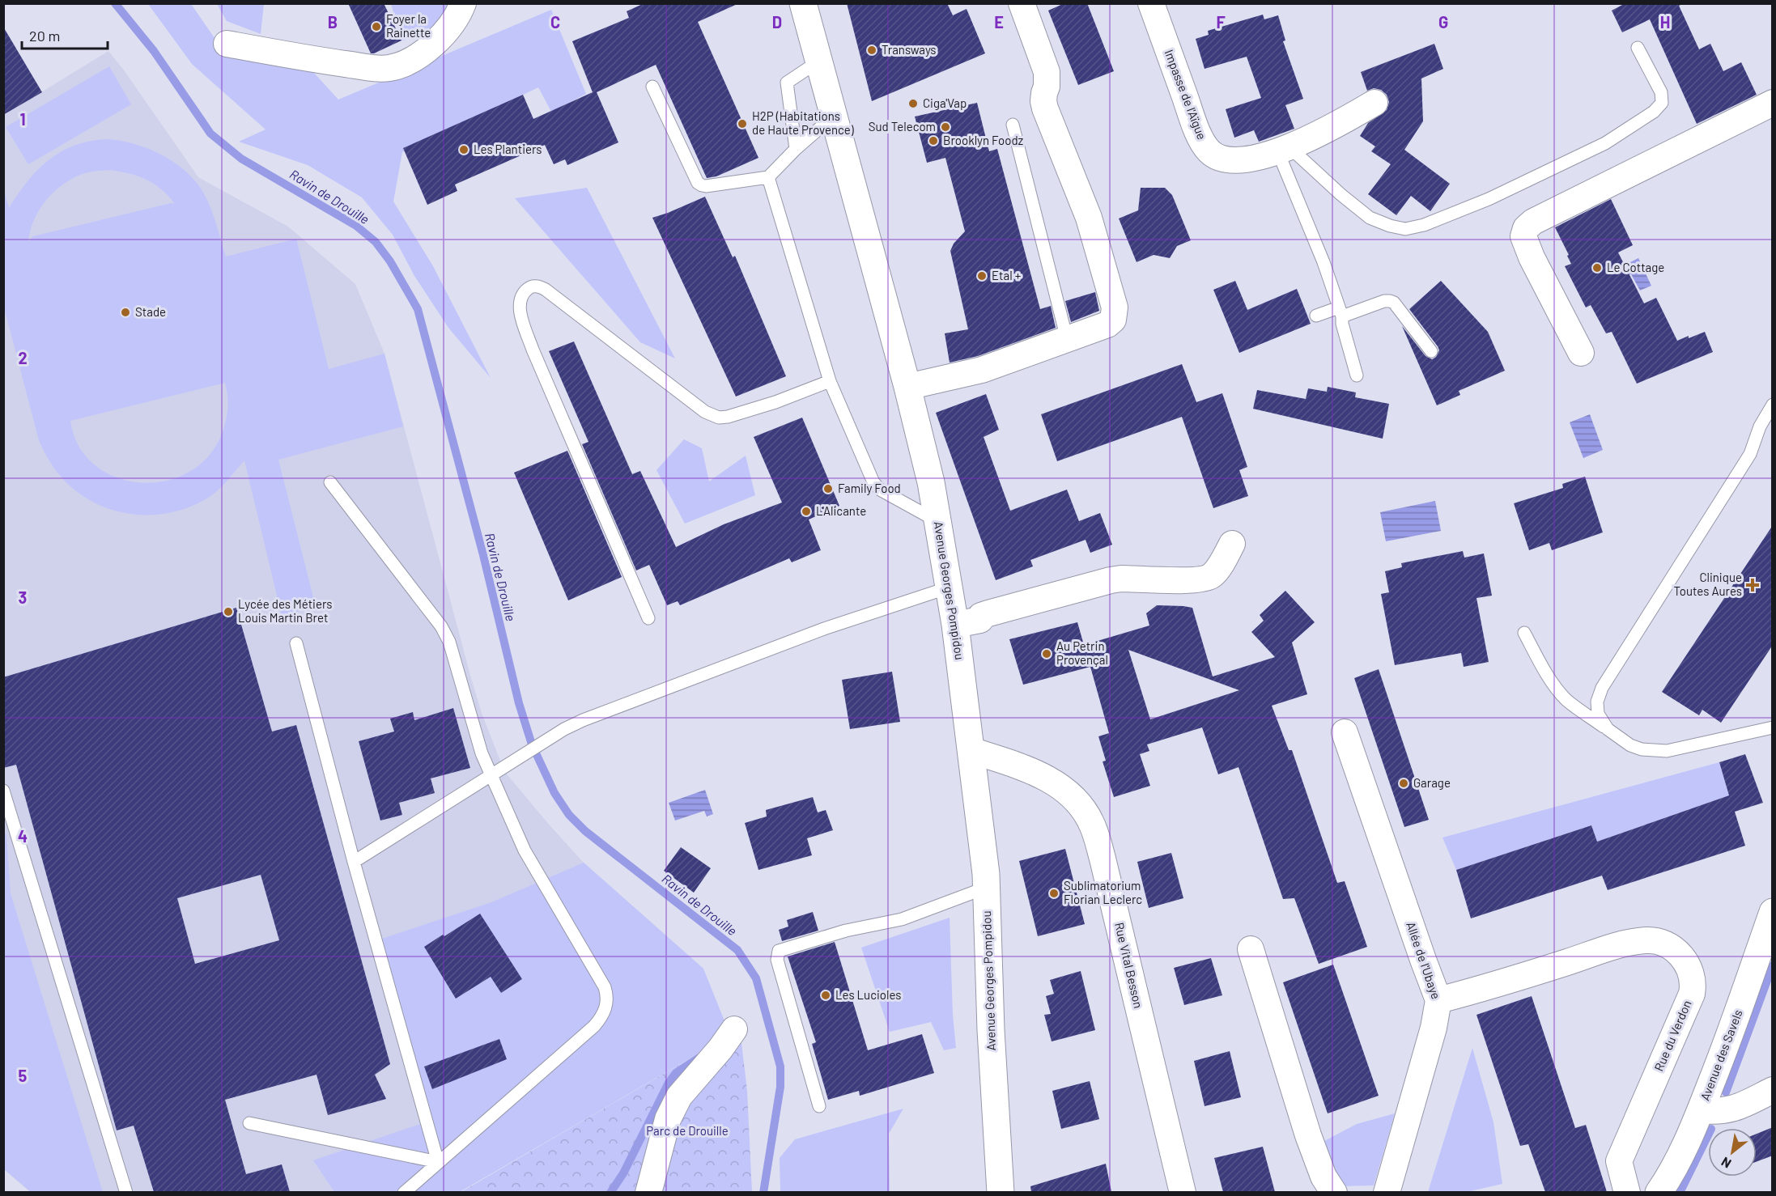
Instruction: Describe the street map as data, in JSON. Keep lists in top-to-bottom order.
{
  "streets": {
    "main road": ["Avenue Georges Pompidou", "Avenue des Savels"],
    "street": [
      "Impasse de l'Aïgue",
      "Allée de l'Ubaye",
      "Rue Vital Besson",
      "Rue du Verdon"
    ]
  },
  "crossings": [
    ["Avenue Georges Pompidou", "Rue Vital Besson"],
    ["Allée de l'Ubaye", "Rue du Verdon"]
  ],
  "water": ["Ravin de Drouille"],
  "parks": ["Parc de Drouille"],
  "places": {
    "other": [
      "Foyer la Rainette",
      "Transways",
      "Ciga'Vap",
      "H2P (Habitations de Haute Provence)",
      "Sud Telecom",
      "Brooklyn Foodz",
      "Les Plantiers",
      "Le Cottage",
      "Etal +",
      "Stade",
      "Family Food",
      "L'Alicante",
      "Lycée des Métiers Louis Martin Bret",
      "Au Petrin Provençal",
      "Garage",
      "Sublimatorium Florian Leclerc",
      "Les Lucioles"
    ],
    "health": ["Clinique Toutes Aures"]
  },
  "scale_bar": "20 m",
  "north": "bottom left",
  "grid": {
    "columns": [
      "B",
      "C",
      "D",
      "E",
      "F",
      "G",
      "H"
    ],
    "rows": [
      "1",
      "2",
      "3",
      "4",
      "5"
    ]
  }
}
